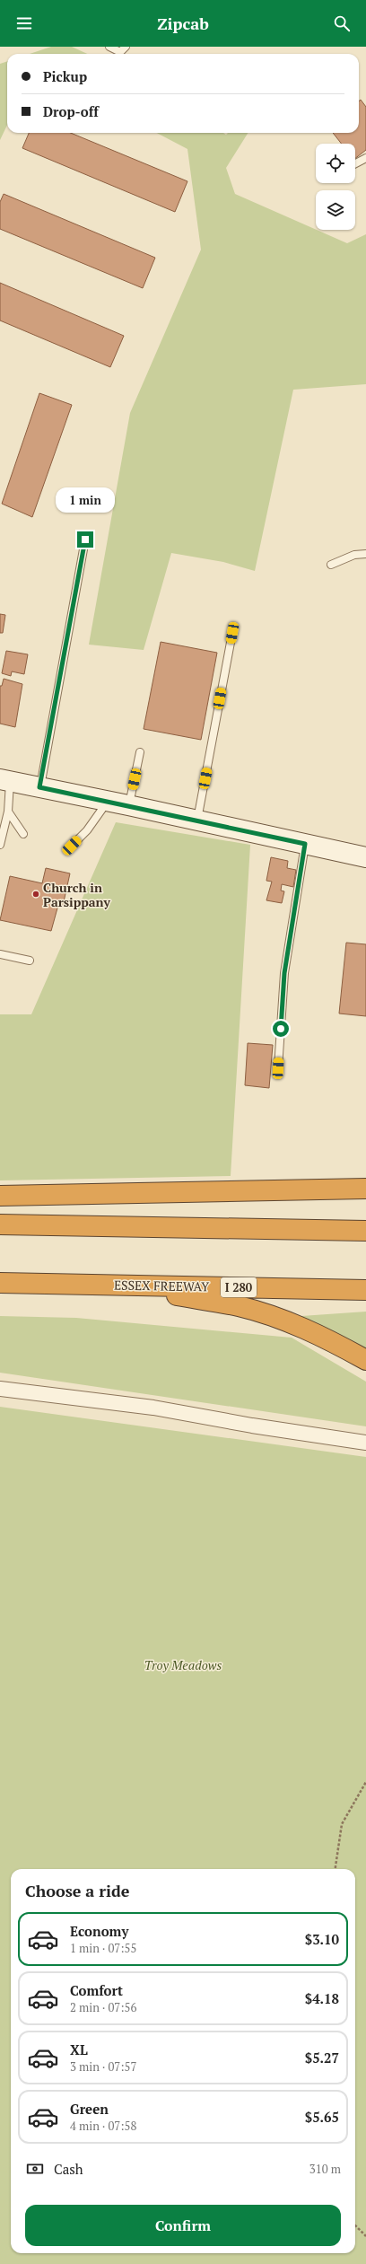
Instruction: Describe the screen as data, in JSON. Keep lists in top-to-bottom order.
{
  "streets": {
    "highway": ["ESSEX FREEWAY", "I 280"]
  },
  "parks": ["Troy Meadows"],
  "places": ["Church in Parsippany"],
  "page": {
    "header": "Zipcab",
    "banner": ["Pickup", "Drop-off"],
    "bubble": "1 min",
    "heading": "Choose a ride",
    "list": [
      {
        "name": "Economy",
        "note": "1 min · 07:55",
        "value": "$3.10"
      },
      {
        "name": "Comfort",
        "note": "2 min · 07:56",
        "value": "$4.18"
      },
      {
        "name": "XL",
        "note": "3 min · 07:57",
        "value": "$5.27"
      },
      {
        "name": "Green",
        "note": "4 min · 07:58",
        "value": "$5.65"
      }
    ],
    "pay": ["Cash", "310 m"],
    "buttons": "Confirm"
  }
}
